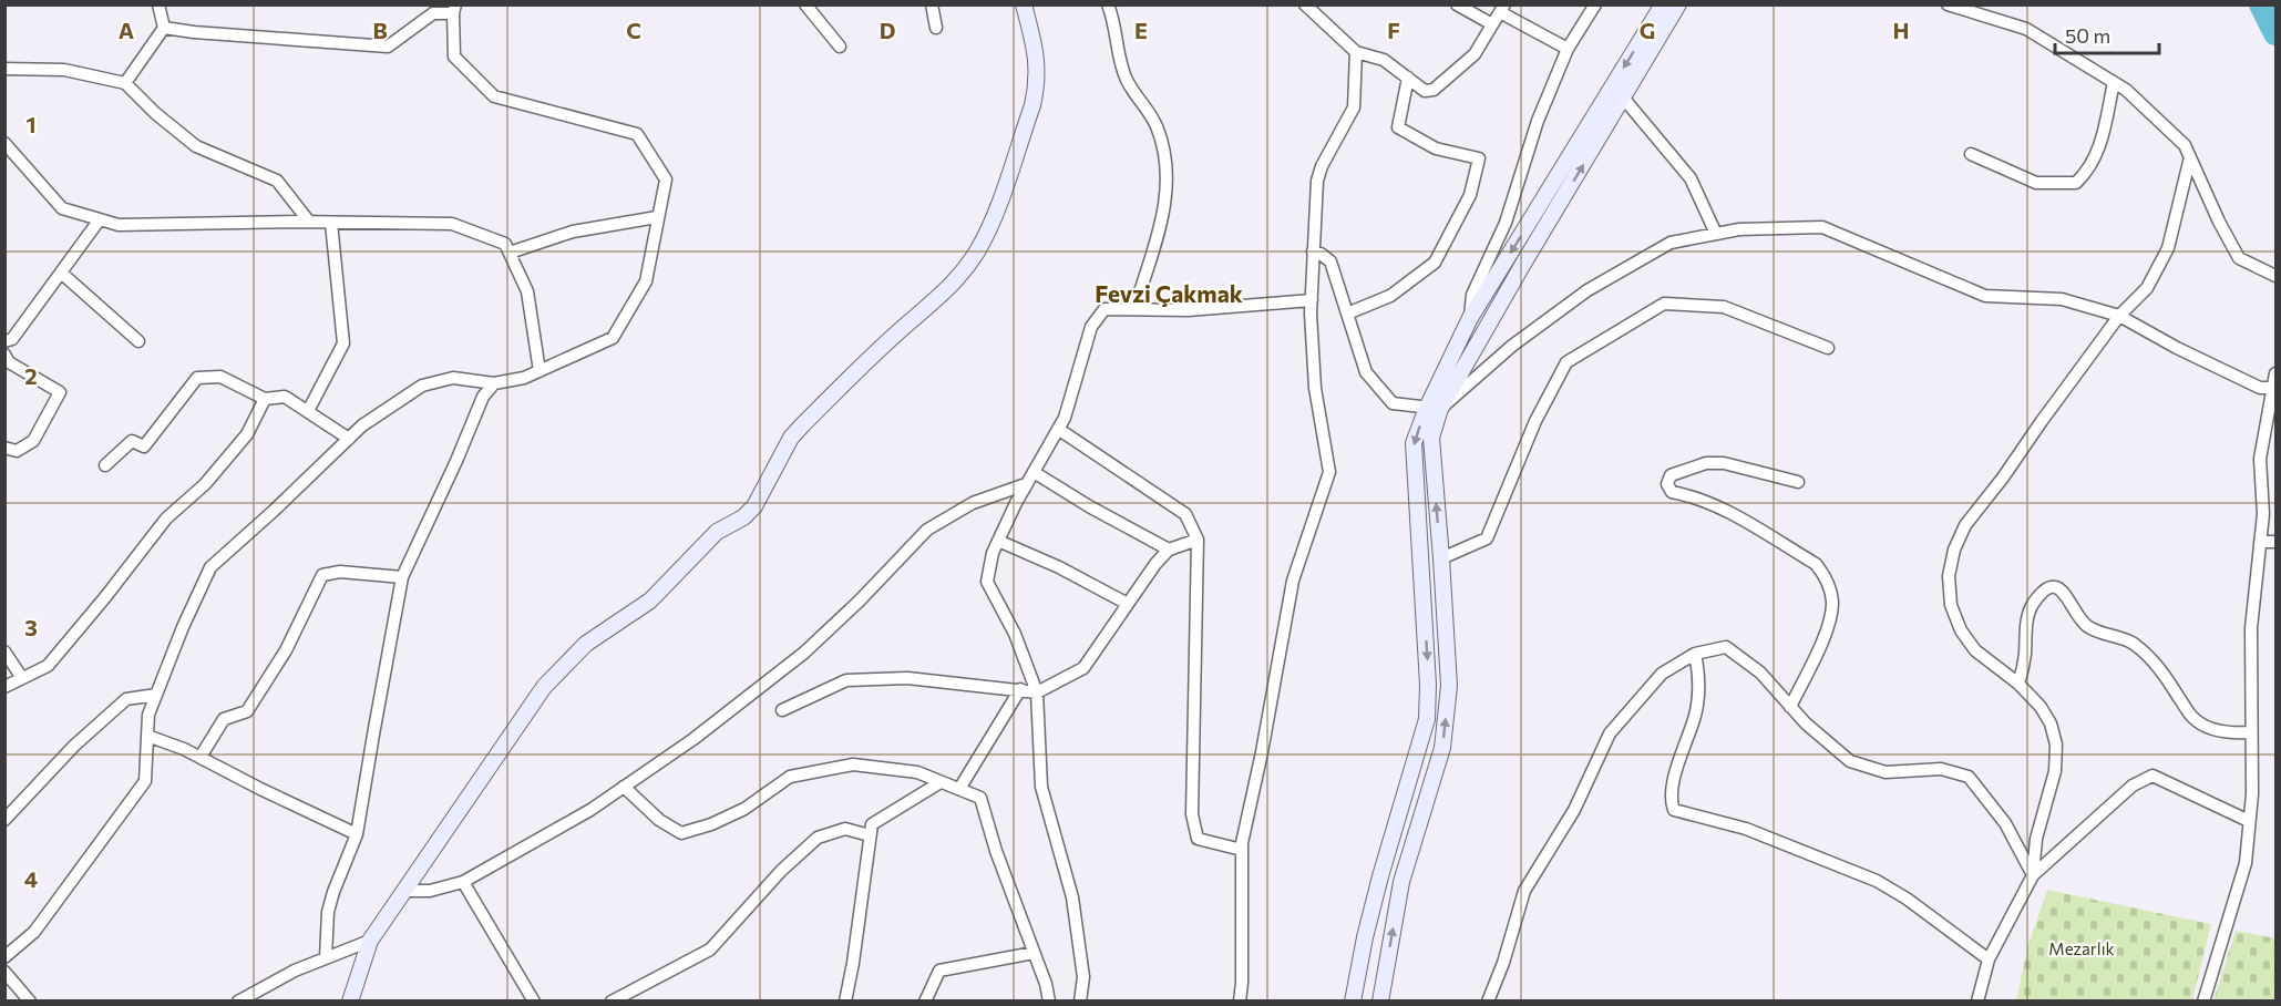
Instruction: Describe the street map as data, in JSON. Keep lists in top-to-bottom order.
{
  "districts": ["Fevzi Çakmak"],
  "parks": ["Mezarlık"],
  "scale_bar": "50 m",
  "grid": {
    "columns": [
      "A",
      "B",
      "C",
      "D",
      "E",
      "F",
      "G",
      "H"
    ],
    "rows": [
      "1",
      "2",
      "3",
      "4"
    ]
  }
}
